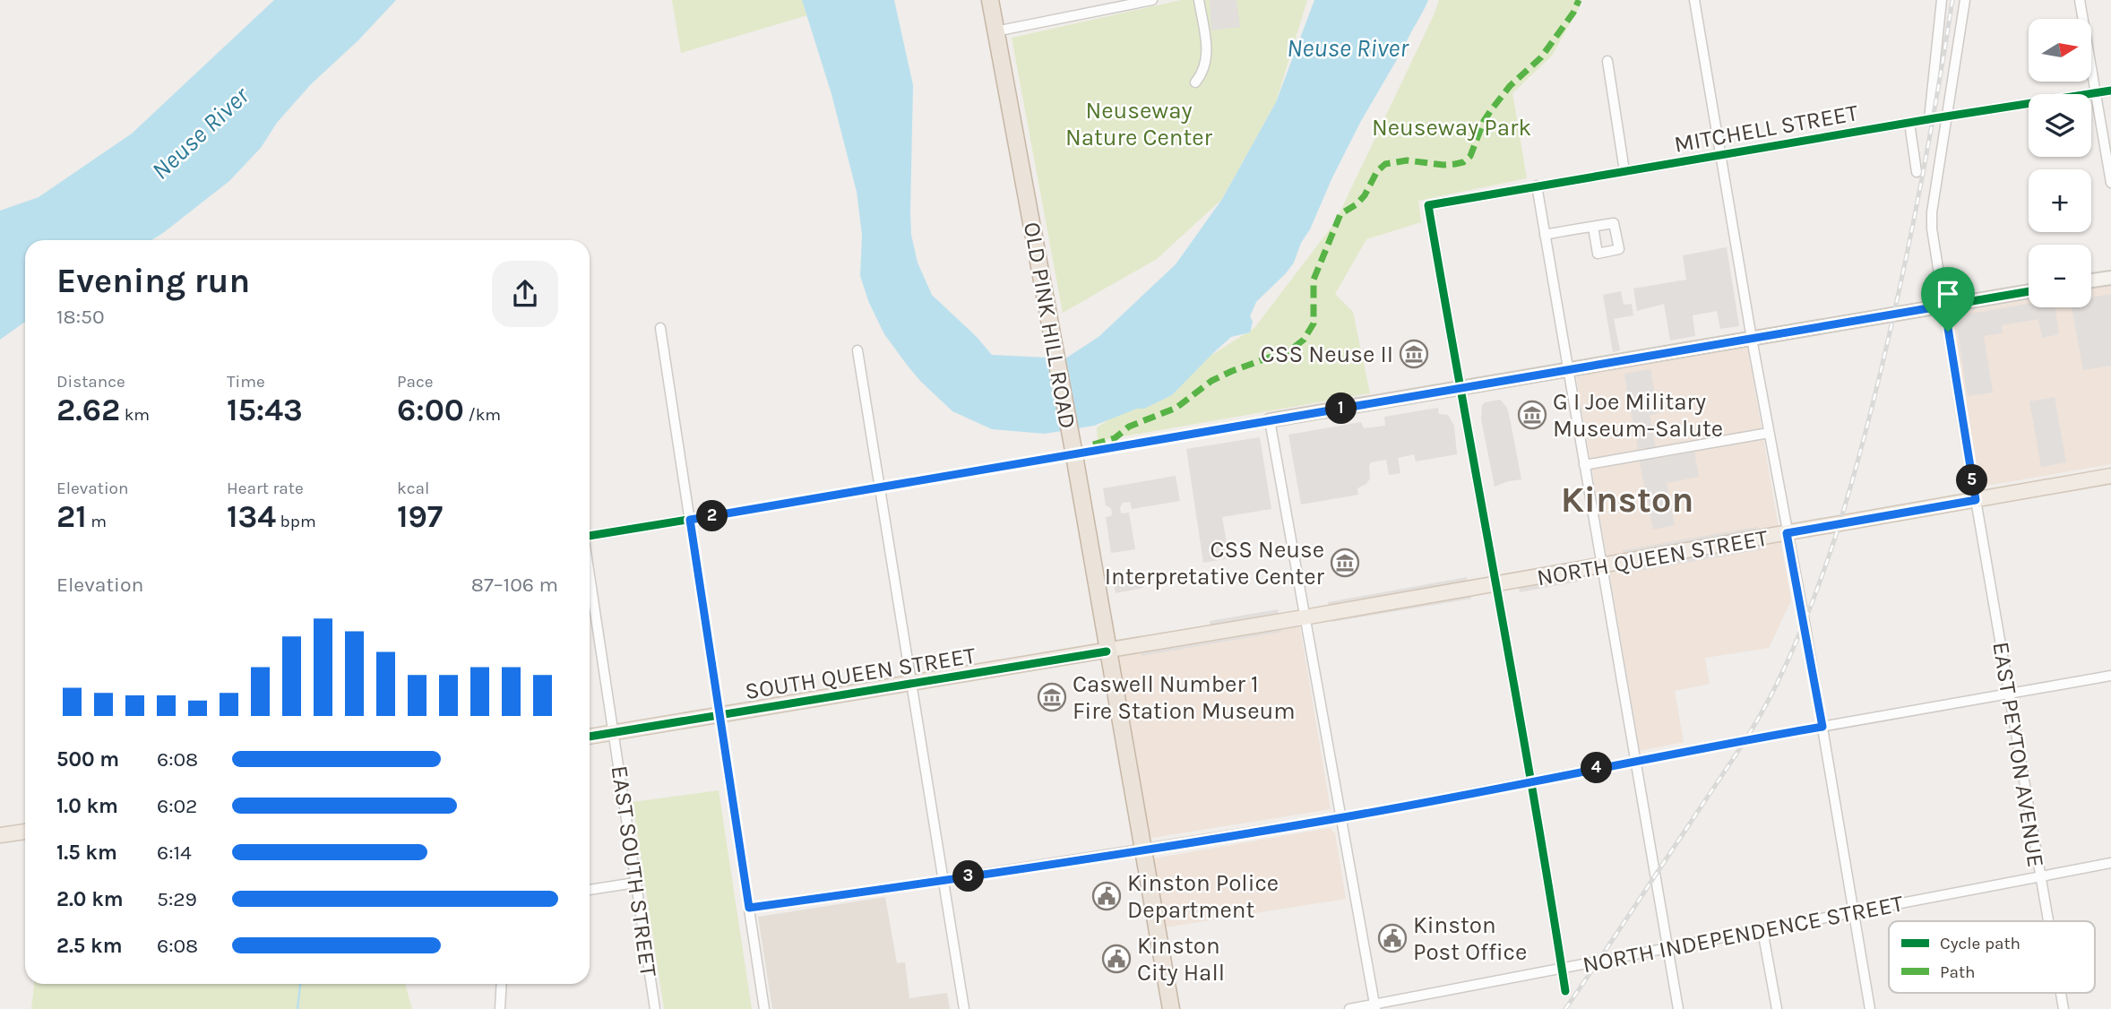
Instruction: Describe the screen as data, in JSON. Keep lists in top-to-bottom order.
{
  "streets": {
    "highway": ["OLD PINK HILL ROAD"],
    "main road": ["NORTH QUEEN STREET", "SOUTH QUEEN STREET"],
    "street": [
      "MITCHELL STREET",
      "EAST PEYTON AVENUE",
      "EAST SOUTH STREET",
      "NORTH INDEPENDENCE STREET"
    ]
  },
  "crossings": [
    ["MITCHELL STREET", "EAST PEYTON AVENUE"],
    ["OLD PINK HILL ROAD", "SOUTH QUEEN STREET"],
    ["NORTH QUEEN STREET", "SOUTH QUEEN STREET"],
    ["NORTH QUEEN STREET", "EAST PEYTON AVENUE"],
    ["SOUTH QUEEN STREET", "EAST SOUTH STREET"],
    ["EAST PEYTON AVENUE", "NORTH INDEPENDENCE STREET"]
  ],
  "districts": ["Kinston"],
  "water": ["Neuse River"],
  "parks": ["Neuseway Nature Center", "Neuseway Park"],
  "places": {
    "museum": [
      "CSS Neuse II",
      "G I Joe Military Museum-Salute",
      "CSS Neuse Interpretative Center",
      "Caswell Number 1 Fire Station Museum"
    ],
    "public building": ["Kinston Police Department", "Kinston Post Office", "Kinston City Hall"]
  },
  "legend": ["Cycle path", "Path"],
  "north": "right",
  "page": {
    "map_buttons": ["+", "−"],
    "heading": ["Evening run", "18:50"],
    "stats": [
      ["Distance", "2.62 km"],
      ["Time", "15:43"],
      ["Pace", "6:00 /km"],
      ["Elevation", "21 m"],
      ["Heart rate", "134 bpm"],
      ["kcal", "197"]
    ],
    "pins": [
      "1",
      "5",
      "2",
      "4",
      "3"
    ],
    "chart": ["Elevation", "87–106 m"],
    "list": [
      {
        "name": "500 m",
        "note": "6:08"
      },
      {
        "name": "1.0 km",
        "note": "6:02"
      },
      {
        "name": "1.5 km",
        "note": "6:14"
      },
      {
        "name": "2.0 km",
        "note": "5:29"
      },
      {
        "name": "2.5 km",
        "note": "6:08"
      }
    ]
  }
}
